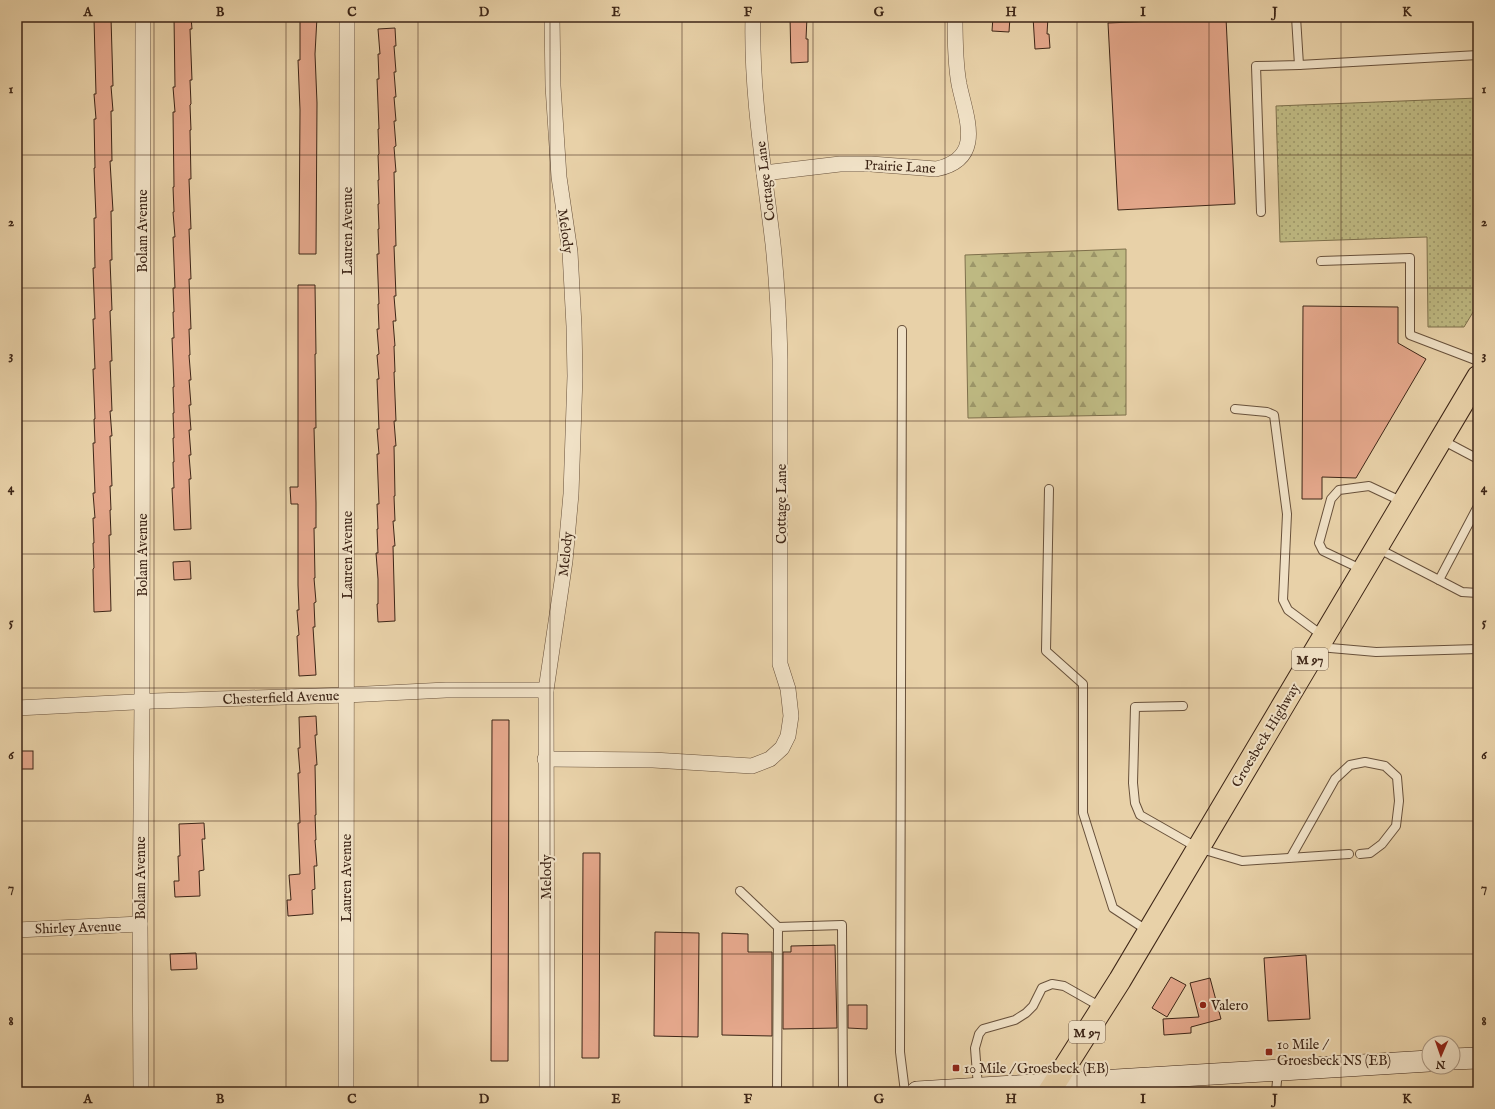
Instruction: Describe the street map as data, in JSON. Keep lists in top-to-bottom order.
{
  "streets": {
    "main road": ["M 97", "Groesbeck Highway"],
    "street": [
      "Prairie Lane",
      "Cottage Lane",
      "Bolam Avenue",
      "Lauren Avenue",
      "Melody",
      "Chesterfield Avenue",
      "Shirley Avenue"
    ]
  },
  "crossings": [
    ["Prairie Lane", "Cottage Lane"],
    ["Cottage Lane", "Melody"],
    ["Bolam Avenue", "Chesterfield Avenue"],
    ["Bolam Avenue", "Shirley Avenue"],
    ["Lauren Avenue", "Chesterfield Avenue"],
    ["Melody", "Chesterfield Avenue"]
  ],
  "places": {
    "other": ["Valero"],
    "transit": ["10 Mile / Groesbeck NS (EB)", "10 Mile / Groesbeck (EB)"]
  },
  "north": "bottom",
  "grid": {
    "columns": [
      "A",
      "B",
      "C",
      "D",
      "E",
      "F",
      "G",
      "H",
      "I",
      "J",
      "K"
    ],
    "rows": [
      "1",
      "2",
      "3",
      "4",
      "5",
      "6",
      "7",
      "8"
    ]
  }
}
